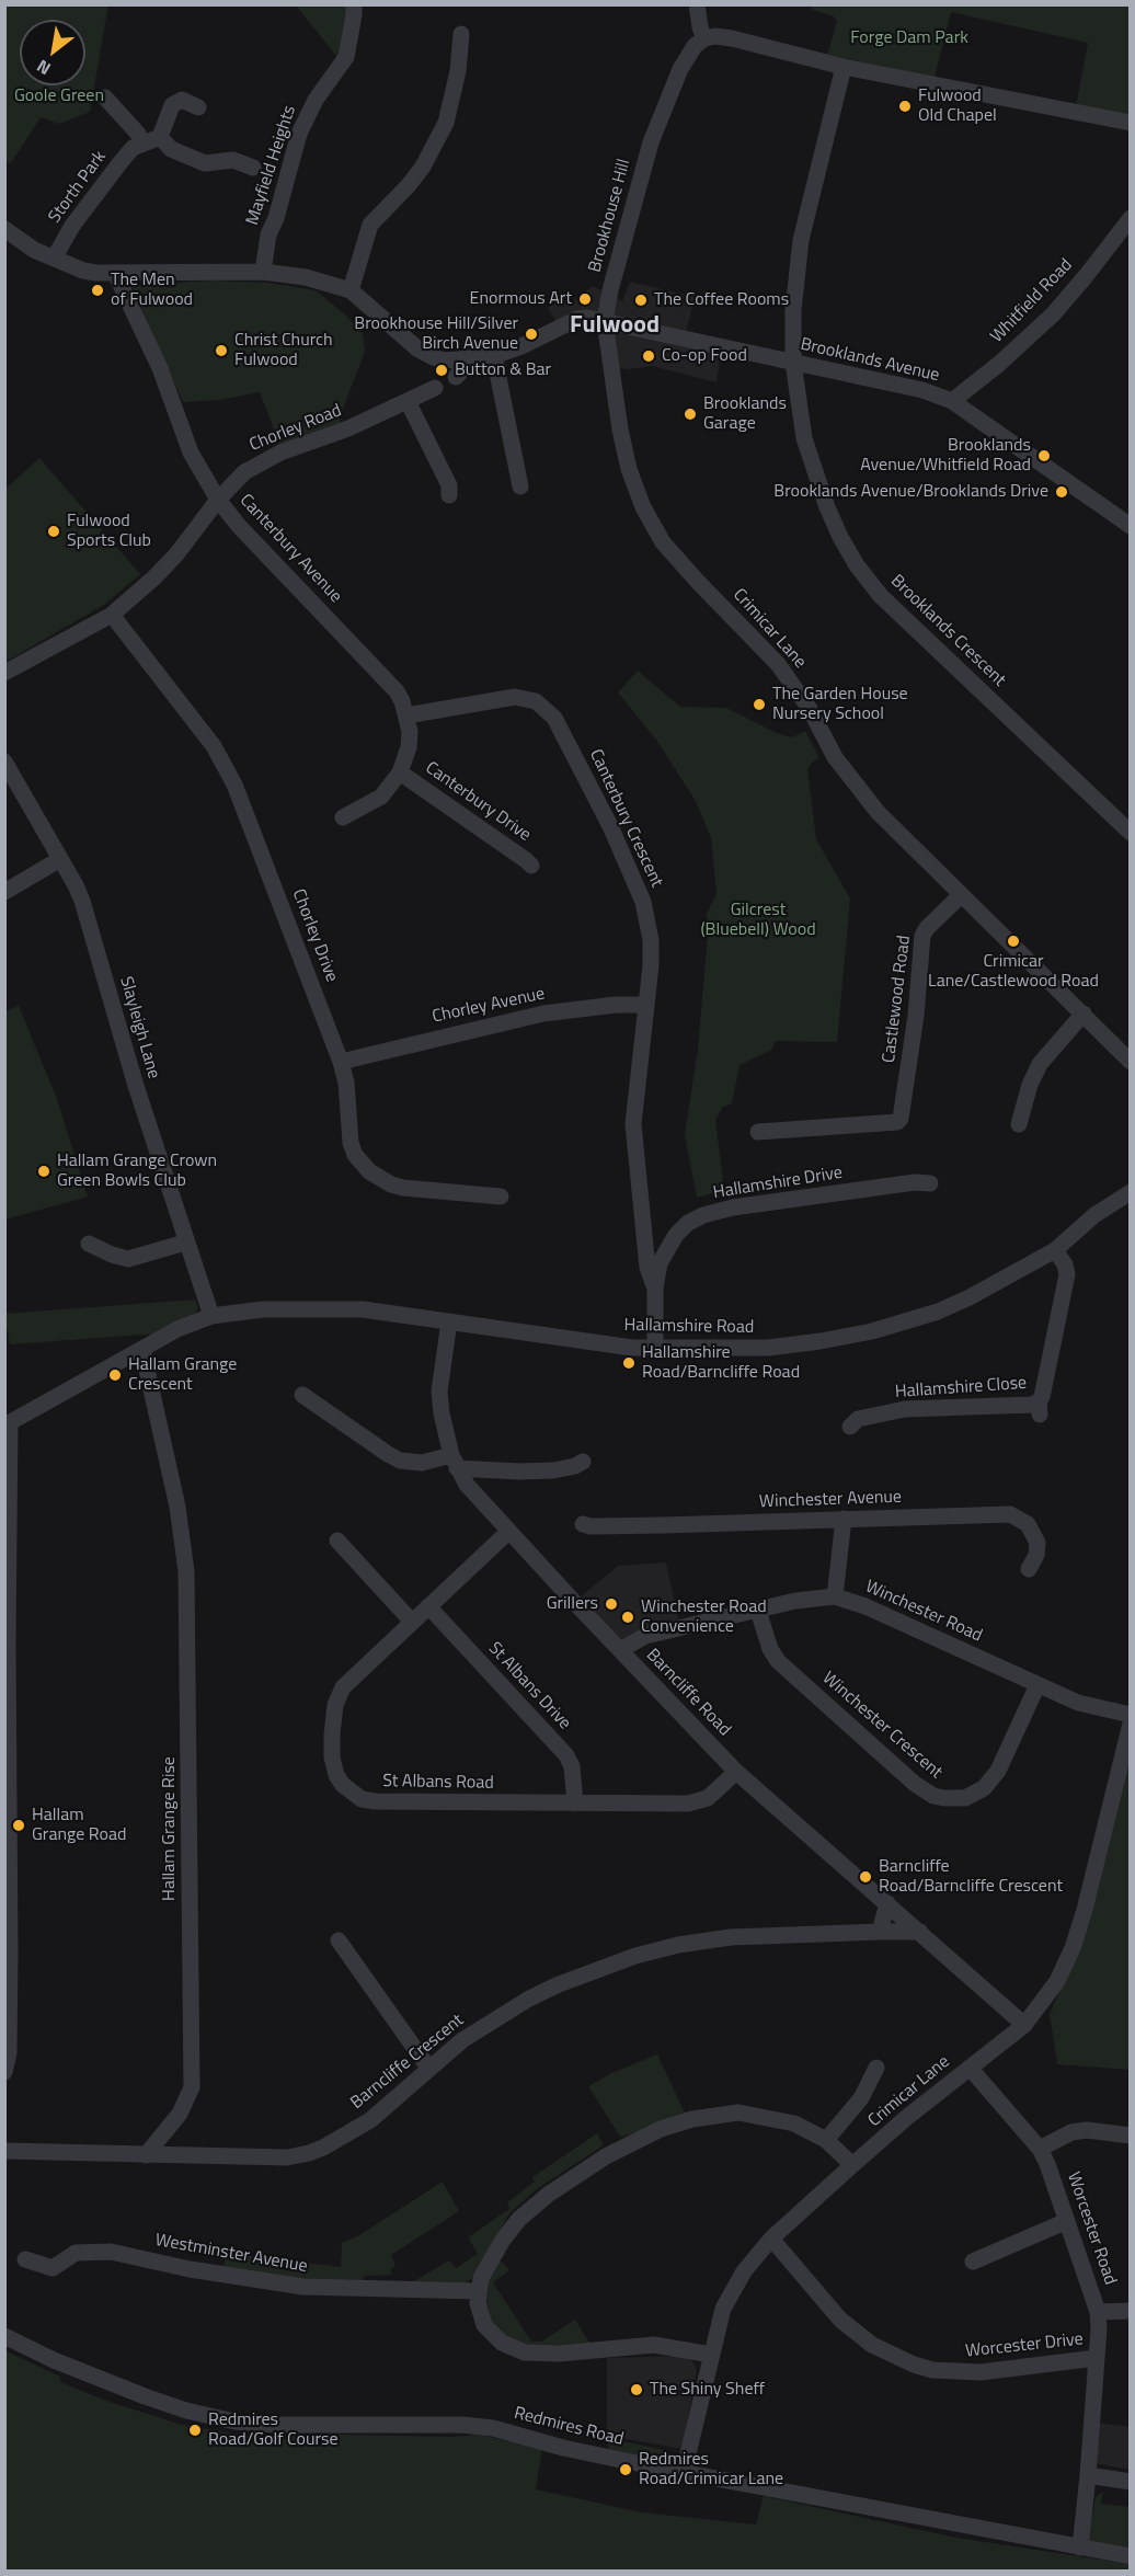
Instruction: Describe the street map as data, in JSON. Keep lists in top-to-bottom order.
{
  "streets": {
    "street": [
      "Mayfield Heights",
      "Storth Park",
      "Brookhouse Hill",
      "Whitfield Road",
      "Brooklands Avenue",
      "Chorley Road",
      "Canterbury Avenue",
      "Crimicar Lane",
      "Brooklands Crescent",
      "Canterbury Drive",
      "Canterbury Crescent",
      "Chorley Drive",
      "Castlewood Road",
      "Chorley Avenue",
      "Slayleigh Lane",
      "Hallamshire Drive",
      "Hallamshire Road",
      "Hallamshire Close",
      "Winchester Avenue",
      "Winchester Road",
      "St Albans Drive",
      "Barncliffe Road",
      "Winchester Crescent",
      "St Albans Road",
      "Hallam Grange Rise",
      "Barncliffe Crescent",
      "Worcester Road",
      "Westminster Avenue",
      "Worcester Drive",
      "Redmires Road"
    ]
  },
  "crossings": [
    ["Brookhouse Hill", "Brooklands Avenue"],
    ["Brookhouse Hill", "Crimicar Lane"],
    ["Whitfield Road", "Brooklands Avenue"],
    ["Brooklands Avenue", "Crimicar Lane"],
    ["Brooklands Avenue", "Brooklands Crescent"],
    ["Chorley Road", "Canterbury Avenue"],
    ["Chorley Road", "Chorley Drive"],
    ["Canterbury Avenue", "Canterbury Drive"],
    ["Canterbury Avenue", "Canterbury Crescent"],
    ["Crimicar Lane", "Castlewood Road"],
    ["Crimicar Lane", "Barncliffe Road"],
    ["Crimicar Lane", "Worcester Road"],
    ["Crimicar Lane", "Worcester Drive"],
    ["Crimicar Lane", "Redmires Road"],
    ["Canterbury Crescent", "Chorley Avenue"],
    ["Canterbury Crescent", "Hallamshire Drive"],
    ["Canterbury Crescent", "Hallamshire Road"],
    ["Chorley Drive", "Chorley Avenue"],
    ["Slayleigh Lane", "Hallamshire Road"],
    ["Hallamshire Road", "Hallamshire Close"],
    ["Hallamshire Road", "Barncliffe Road"],
    ["Winchester Road", "Barncliffe Road"],
    ["Winchester Road", "Winchester Crescent"],
    ["St Albans Drive", "St Albans Road"],
    ["Barncliffe Road", "St Albans Road"],
    ["Barncliffe Road", "Barncliffe Crescent"],
    ["Hallam Grange Rise", "Barncliffe Crescent"],
    ["Worcester Road", "Worcester Drive"],
    ["Worcester Road", "Redmires Road"]
  ],
  "districts": ["Fulwood"],
  "parks": ["Forge Dam Park", "Goole Green", "Gilcrest (Bluebell) Wood"],
  "places": [
    "Fulwood Old Chapel",
    "The Men of Fulwood",
    "Enormous Art",
    "The Coffee Rooms",
    "Brookhouse Hill/Silver Birch Avenue",
    "Christ Church Fulwood",
    "Co-op Food",
    "Button & Bar",
    "Brooklands Garage",
    "Brooklands Avenue/Whitfield Road",
    "Brooklands Avenue/Brooklands Drive",
    "Fulwood Sports Club",
    "The Garden House Nursery School",
    "Crimicar Lane/Castlewood Road",
    "Hallam Grange Crown Green Bowls Club",
    "Hallamshire Road/Barncliffe Road",
    "Hallam Grange Crescent",
    "Grillers",
    "Winchester Road Convenience",
    "Hallam Grange Road",
    "Barncliffe Road/Barncliffe Crescent",
    "The Shiny Sheff",
    "Redmires Road/Golf Course",
    "Redmires Road/Crimicar Lane"
  ],
  "north": "bottom left"
}
